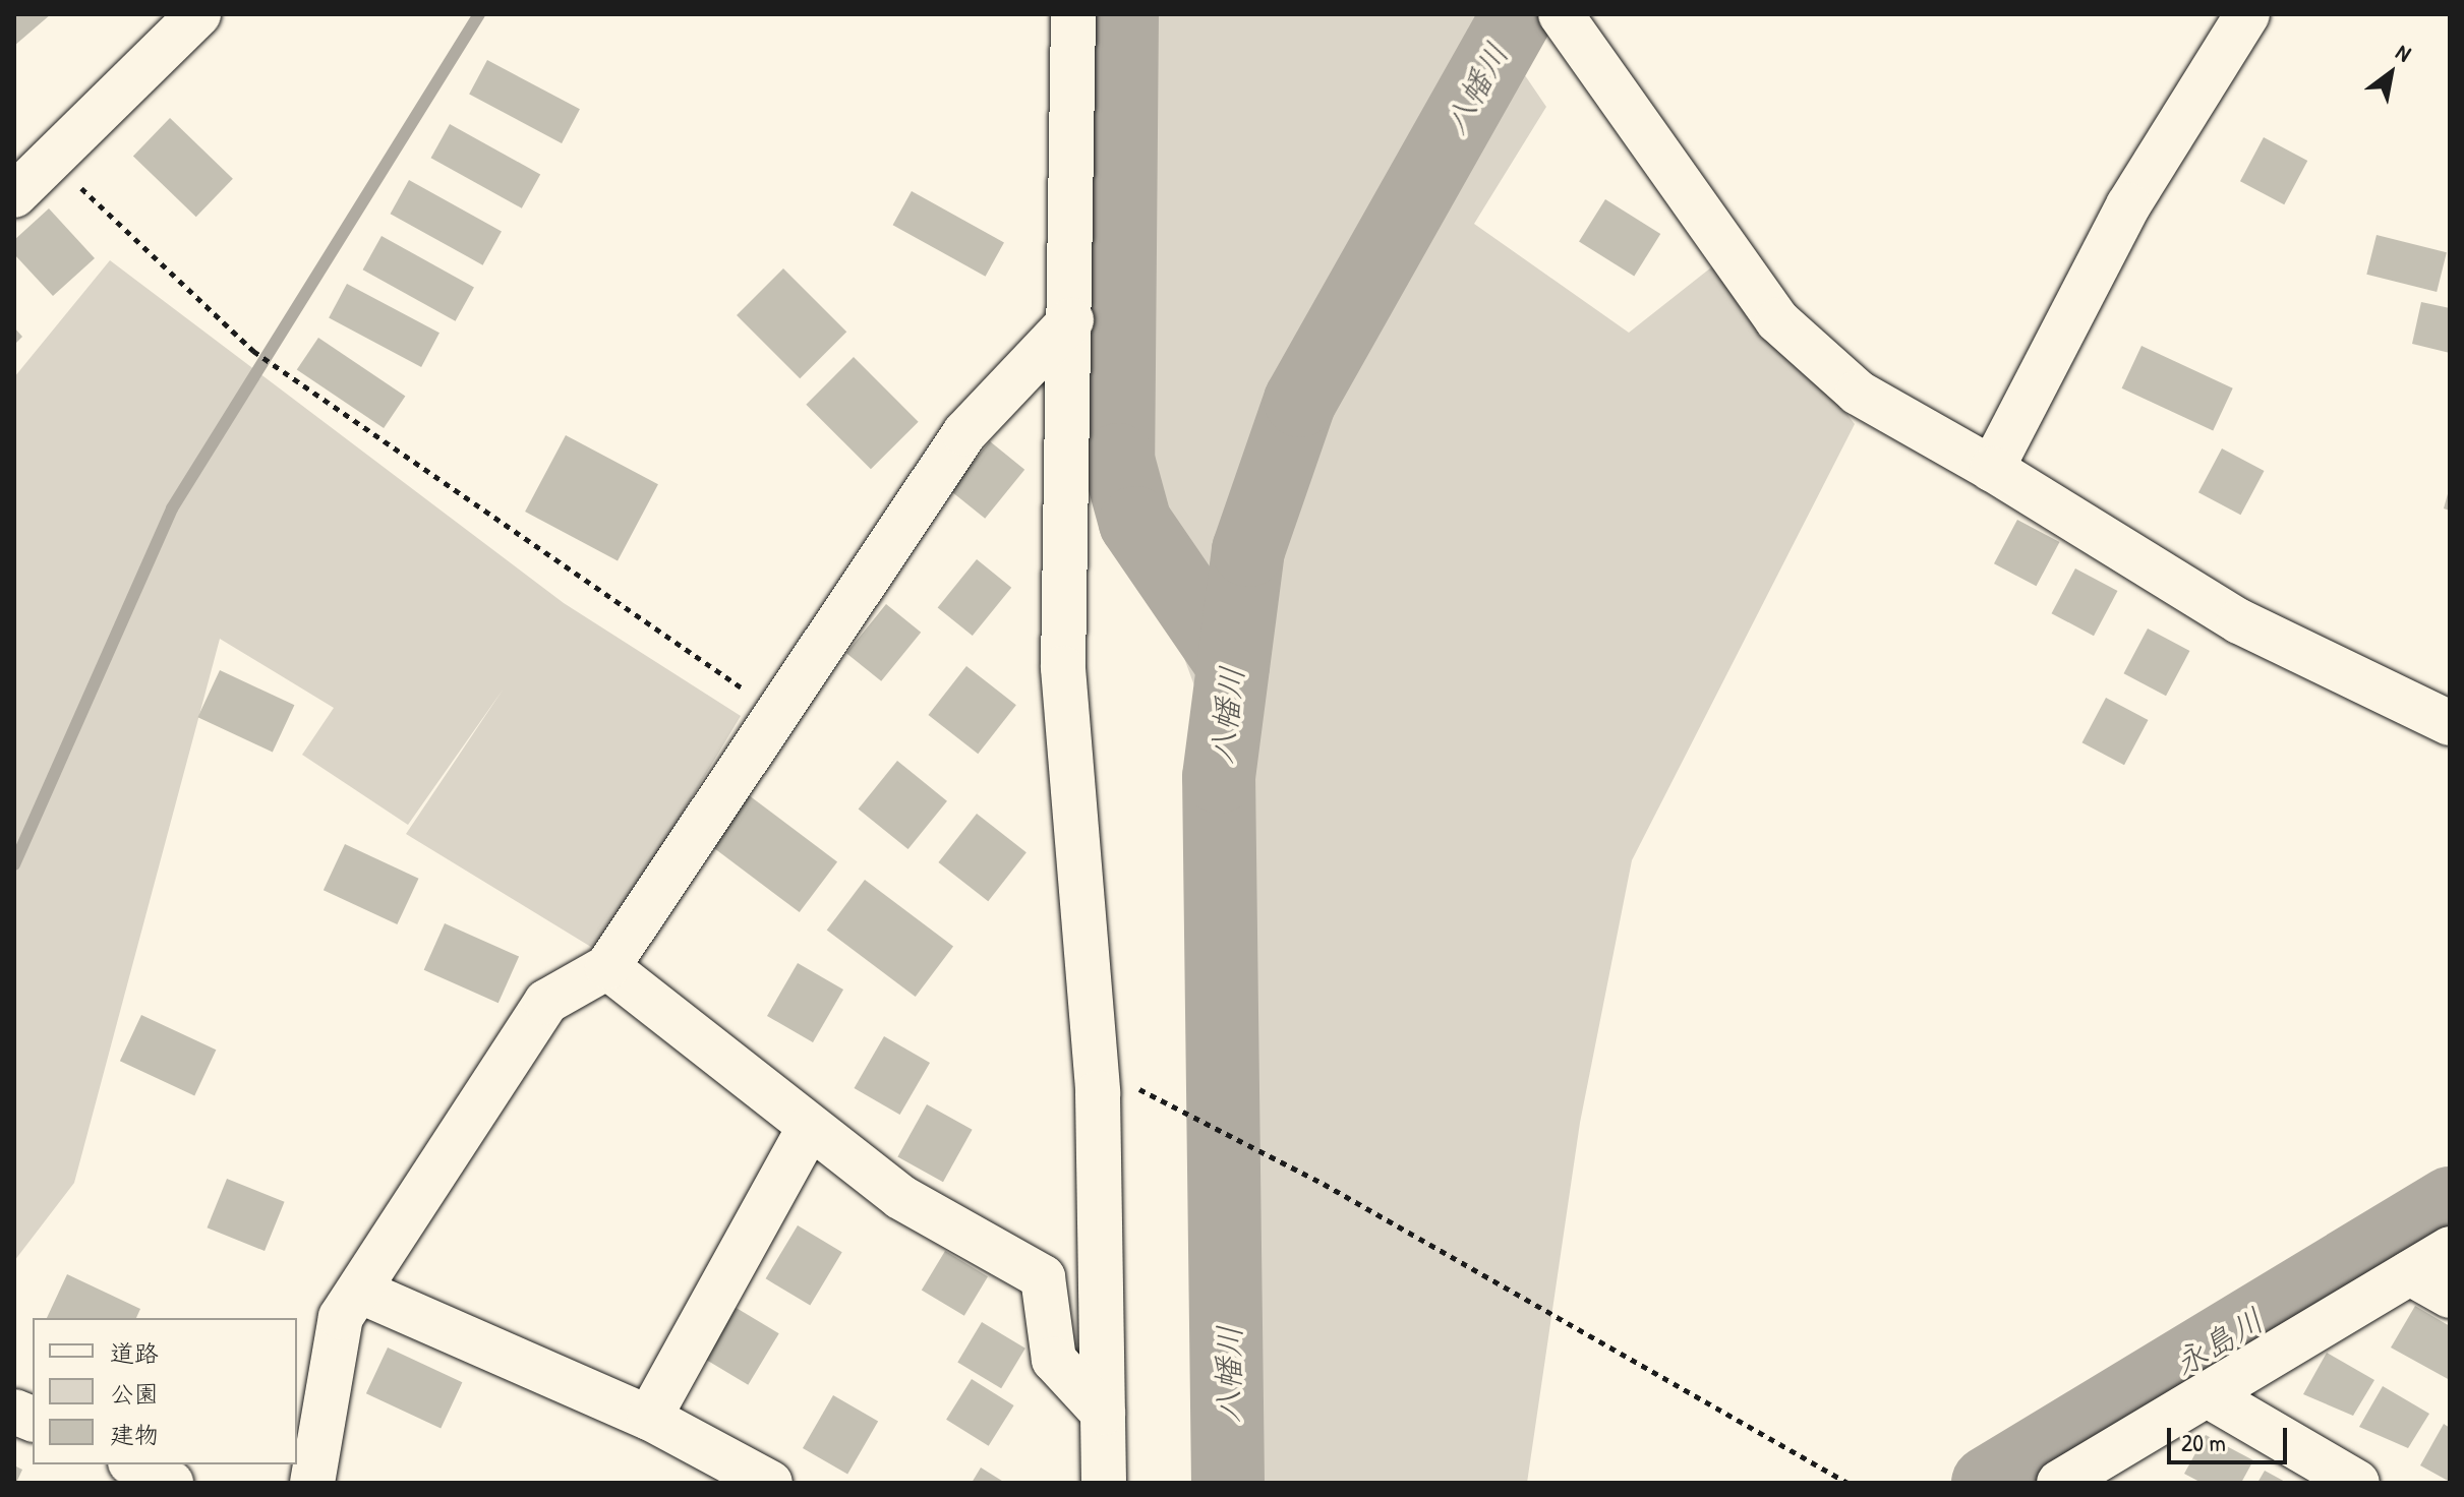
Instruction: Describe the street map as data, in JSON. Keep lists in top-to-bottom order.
{
  "water": ["八幡川", "永島川"],
  "legend": ["道路", "公園", "建物"],
  "scale_bar": "20 m",
  "north": "top right"
}
